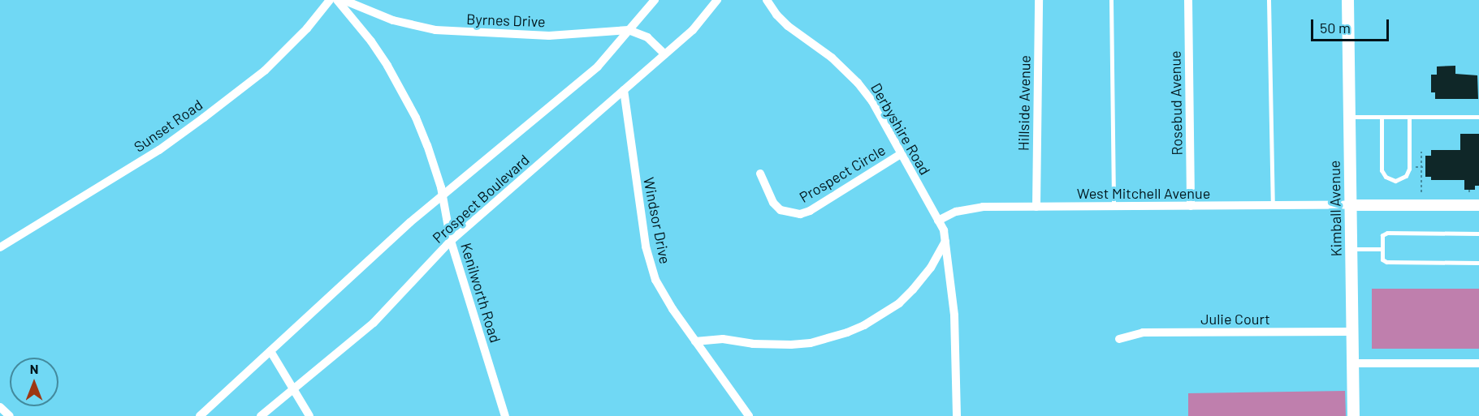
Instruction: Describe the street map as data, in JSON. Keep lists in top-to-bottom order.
{
  "streets": {
    "main road": ["Kimball Avenue"],
    "street": [
      "Byrnes Drive",
      "Hillside Avenue",
      "Rosebud Avenue",
      "Sunset Road",
      "Derbyshire Road",
      "Prospect Circle",
      "West Mitchell Avenue",
      "Prospect Boulevard",
      "Windsor Drive",
      "Kenilworth Road",
      "Julie Court"
    ]
  },
  "crossings": [
    ["Byrnes Drive", "Prospect Boulevard"],
    ["Hillside Avenue", "West Mitchell Avenue"],
    ["Rosebud Avenue", "West Mitchell Avenue"],
    ["Derbyshire Road", "Prospect Circle"],
    ["Derbyshire Road", "West Mitchell Avenue"],
    ["West Mitchell Avenue", "Kimball Avenue"],
    ["Prospect Boulevard", "Windsor Drive"],
    ["Prospect Boulevard", "Kenilworth Road"],
    ["Kimball Avenue", "Julie Court"]
  ],
  "scale_bar": "50 m",
  "north": "top"
}
